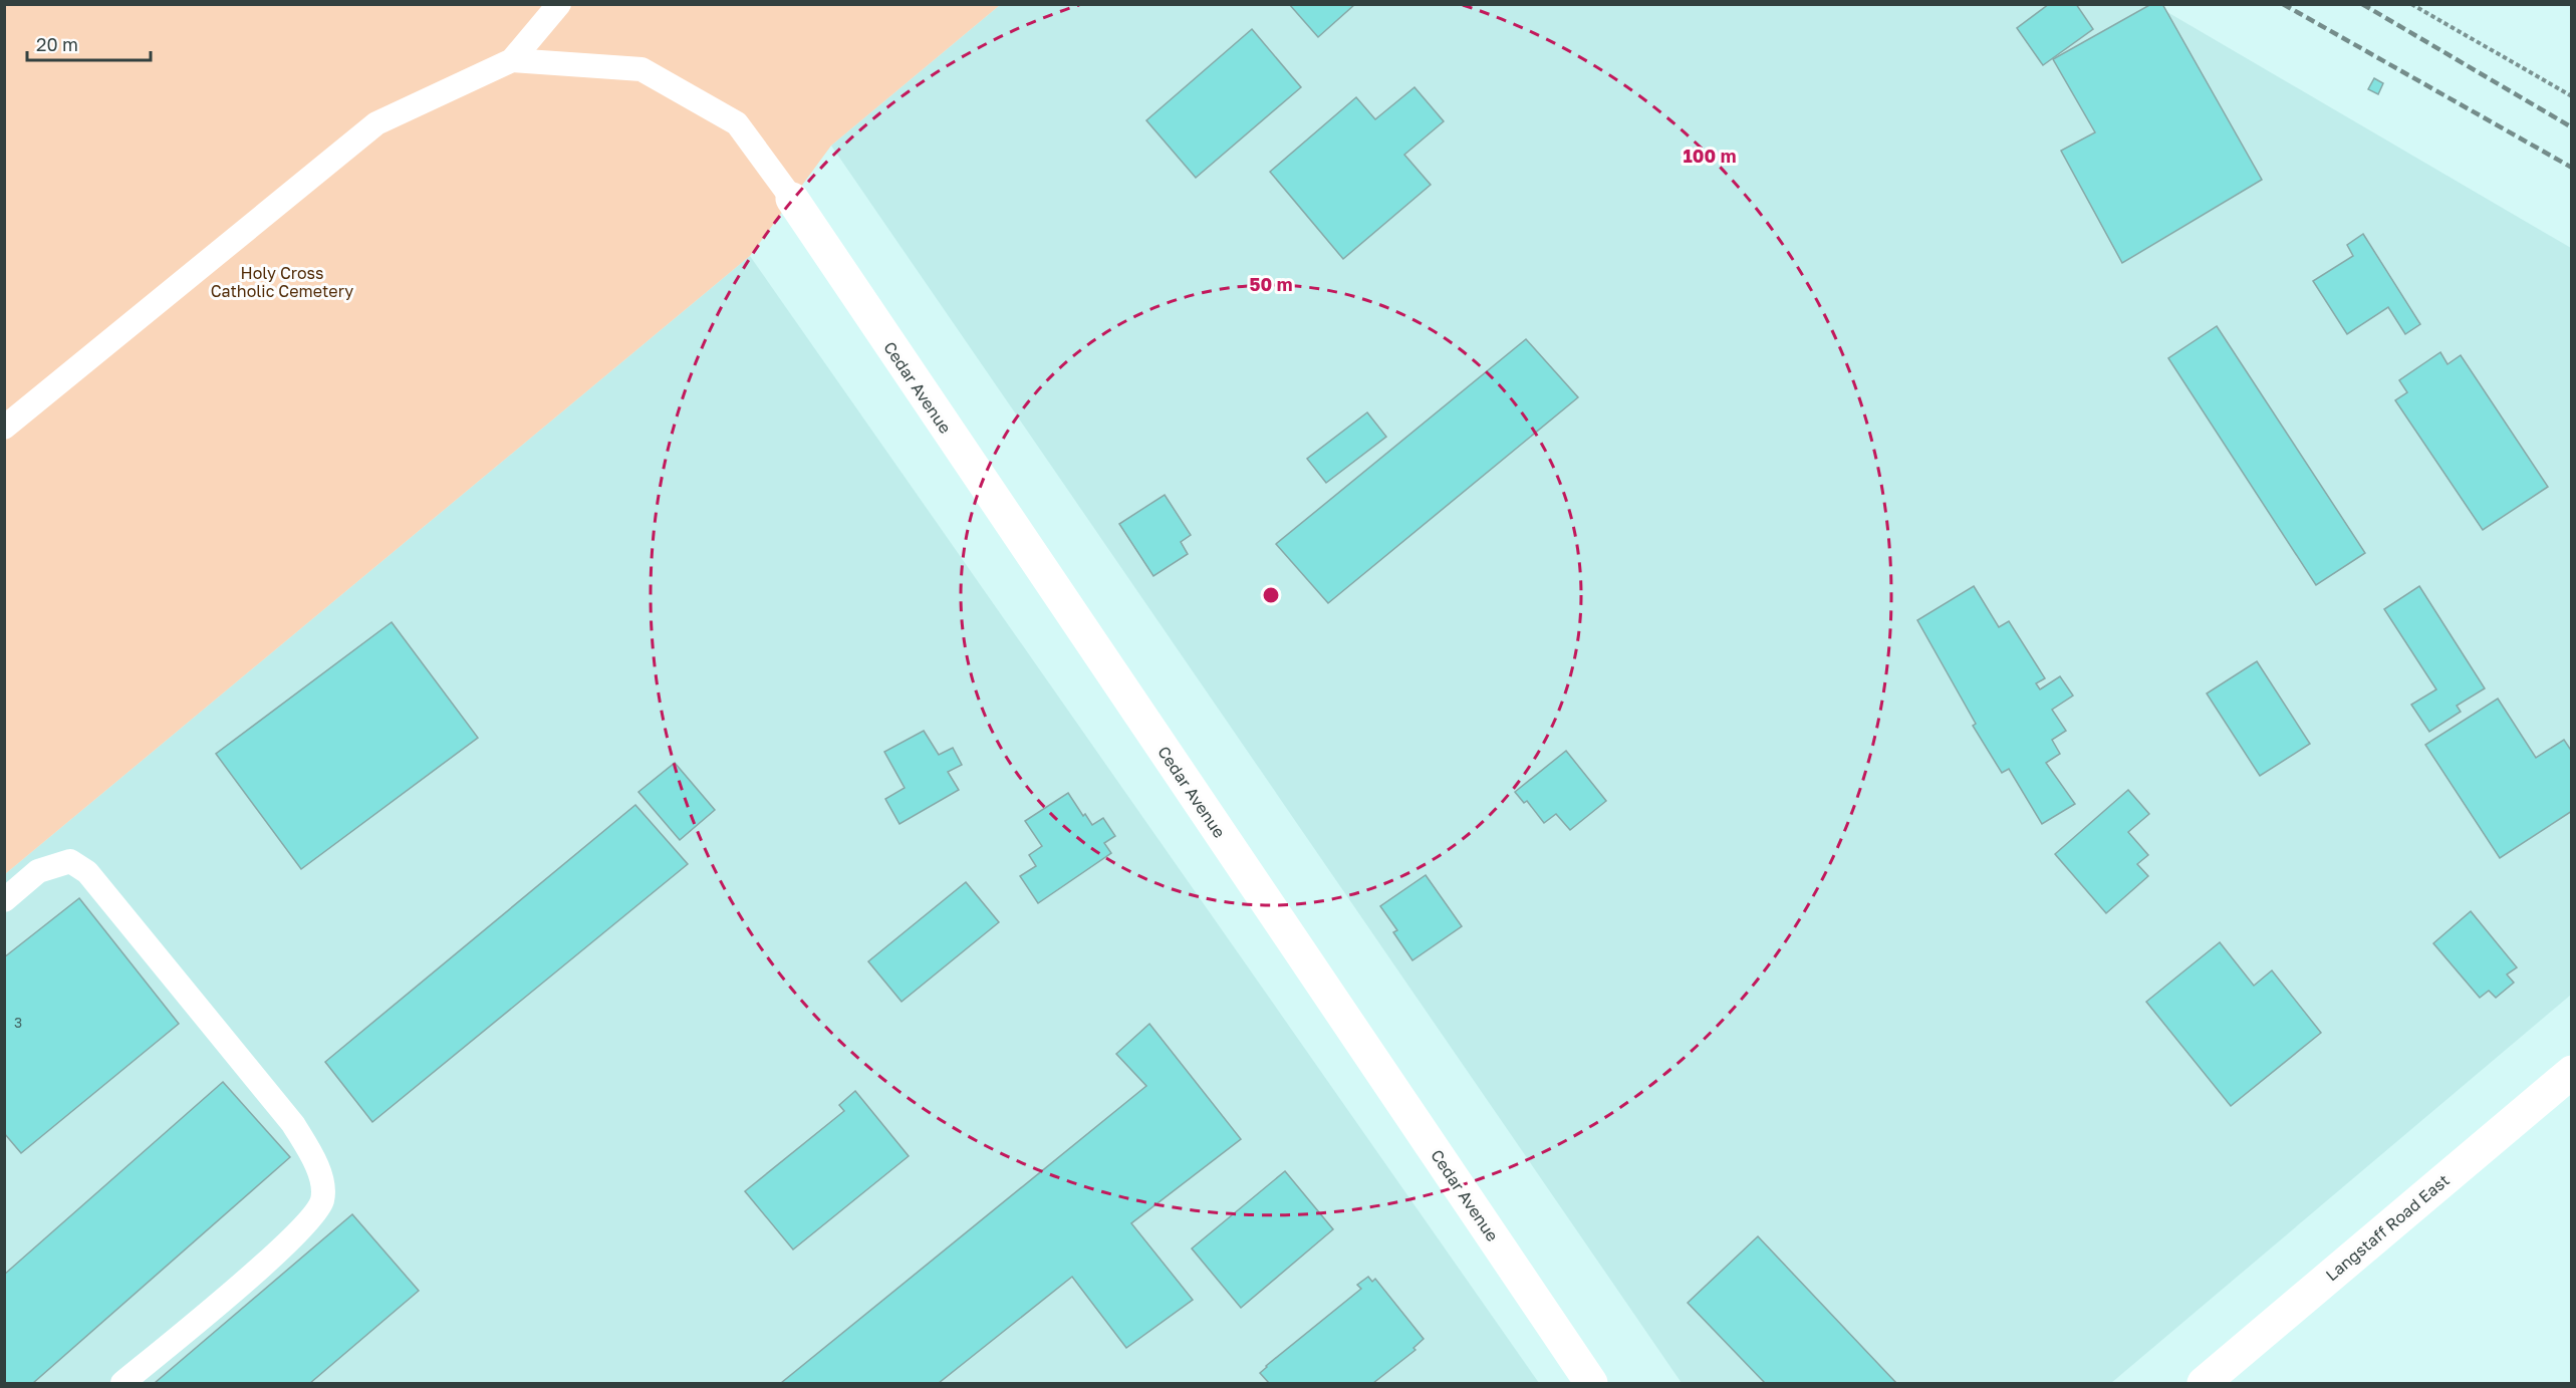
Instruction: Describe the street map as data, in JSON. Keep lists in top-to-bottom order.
{
  "streets": {
    "street": ["Cedar Avenue", "Langstaff Road East"]
  },
  "parks": ["Holy Cross Catholic Cemetery"],
  "house_numbers": ["3"],
  "scale_bar": "20 m",
  "rings": ["100 m", "50 m"]
}
